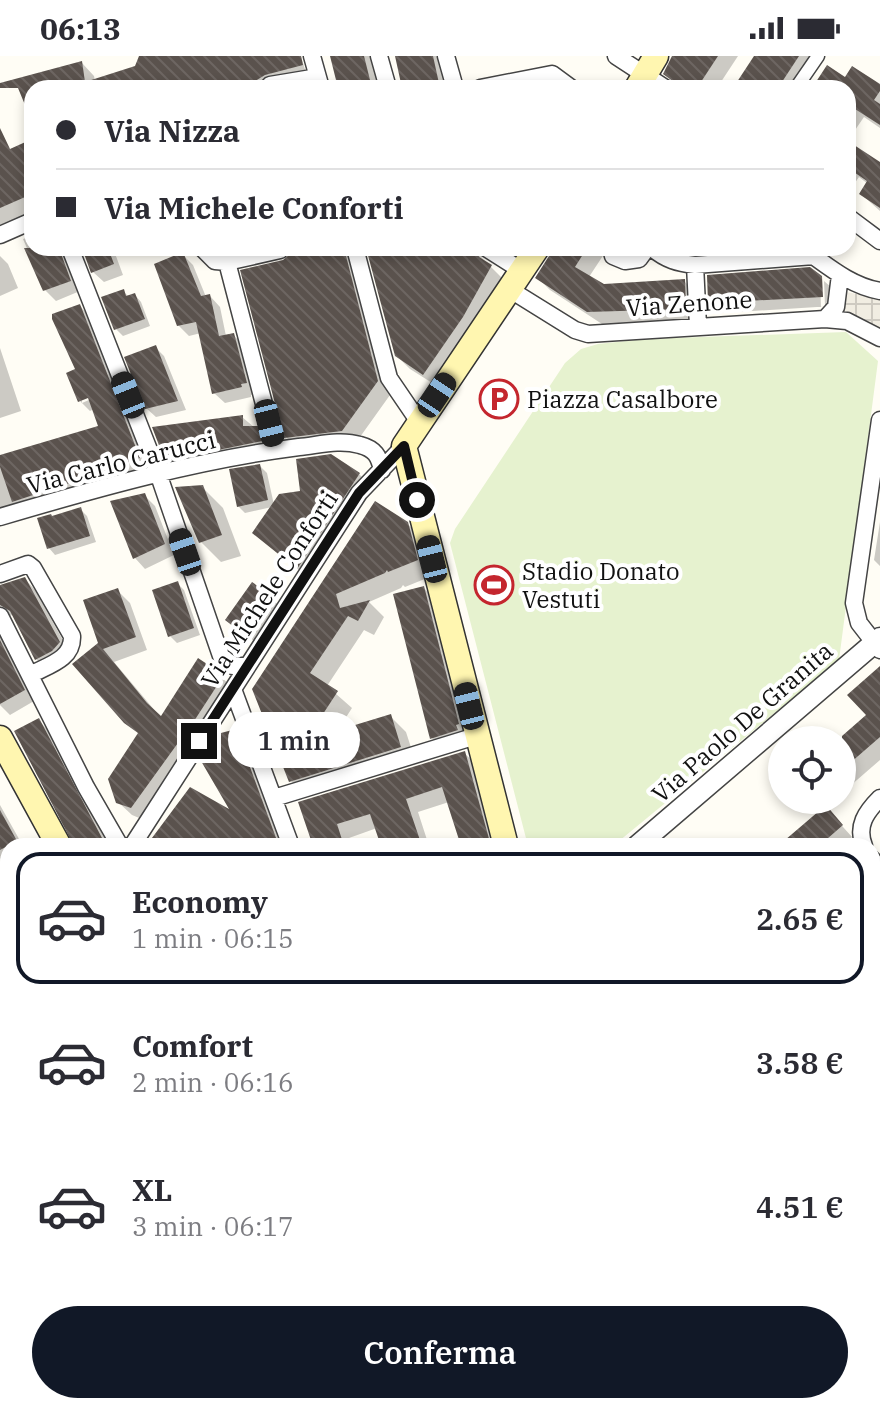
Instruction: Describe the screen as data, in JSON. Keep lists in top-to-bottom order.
{
  "streets": {
    "street": [
      "Via Zenone",
      "Via Carlo Carucci",
      "Via Michele Conforti",
      "Via Paolo De Granita"
    ]
  },
  "crossings": [
    ["Via Carlo Carucci", "Via Michele Conforti"]
  ],
  "places": {
    "parking": ["Piazza Casalbore"],
    "sports": ["Stadio Donato Vestuti"]
  },
  "page": {
    "status": "06:13",
    "banner": ["Via Nizza", "Via Michele Conforti"],
    "bubble": "1 min",
    "list": [
      {
        "name": "Economy",
        "note": "1 min · 06:15",
        "value": "2.65 €"
      },
      {
        "name": "Comfort",
        "note": "2 min · 06:16",
        "value": "3.58 €"
      },
      {
        "name": "XL",
        "note": "3 min · 06:17",
        "value": "4.51 €"
      }
    ],
    "buttons": "Conferma"
  }
}
